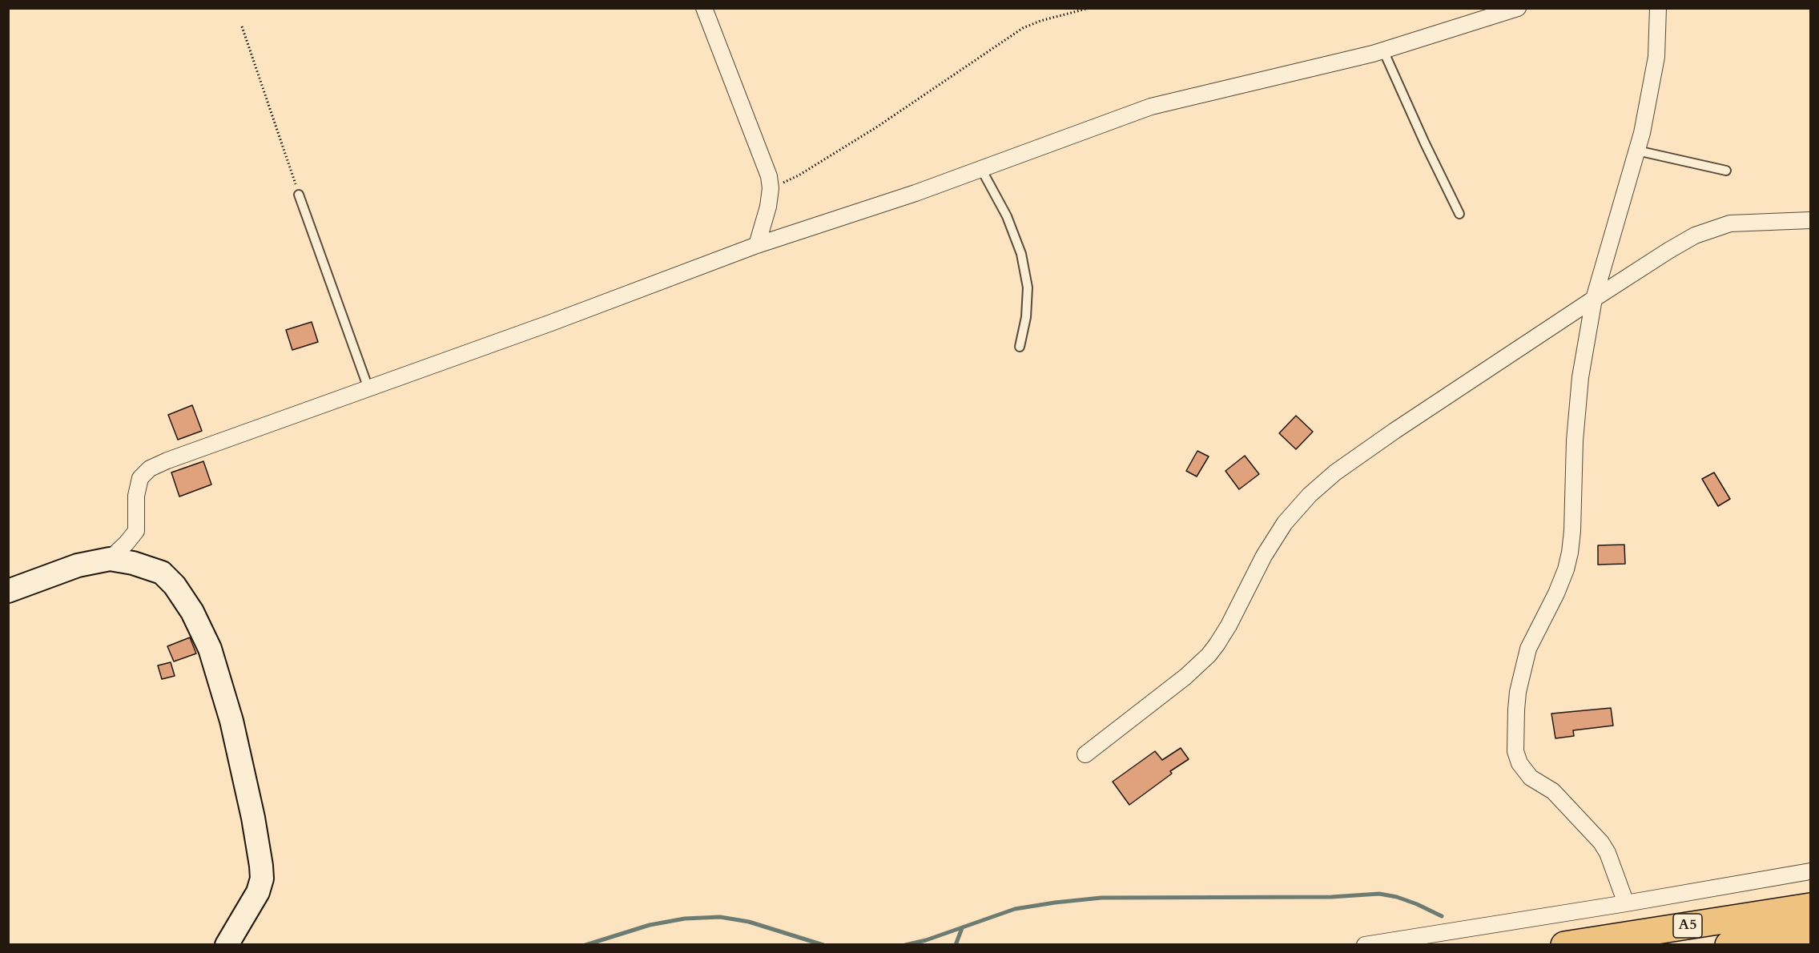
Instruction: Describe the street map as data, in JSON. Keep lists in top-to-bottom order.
{
  "streets": {
    "highway": ["Α5"]
  }
}
